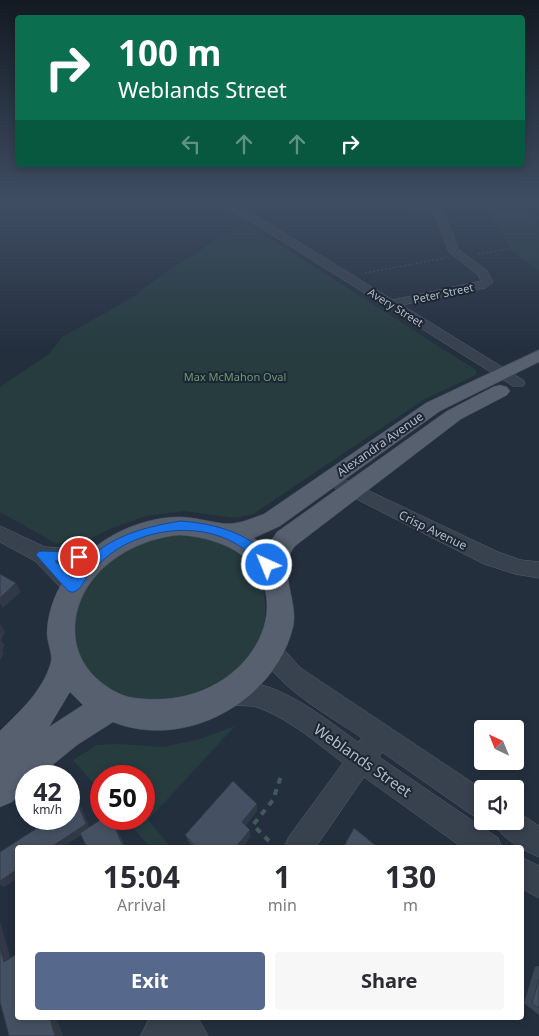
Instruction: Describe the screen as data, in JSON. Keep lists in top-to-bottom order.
{
  "streets": {
    "main road": ["Alexandra Avenue"],
    "street": [
      "Peter Street",
      "Avery Street",
      "Crisp Avenue",
      "Weblands Street"
    ]
  },
  "crossings": [
    ["Peter Street", "Avery Street"],
    ["Avery Street", "Alexandra Avenue"],
    ["Alexandra Avenue", "Crisp Avenue"]
  ],
  "parks": ["Max McMahon Oval"],
  "north": "top left",
  "page": {
    "turn": ["100 m", "Weblands Street"],
    "speed": "42 km/h",
    "limit": "50",
    "eta": [
      "15:04",
      "Arrival",
      "1",
      "min",
      "130",
      "m"
    ],
    "buttons": ["Exit", "Share"]
  }
}
